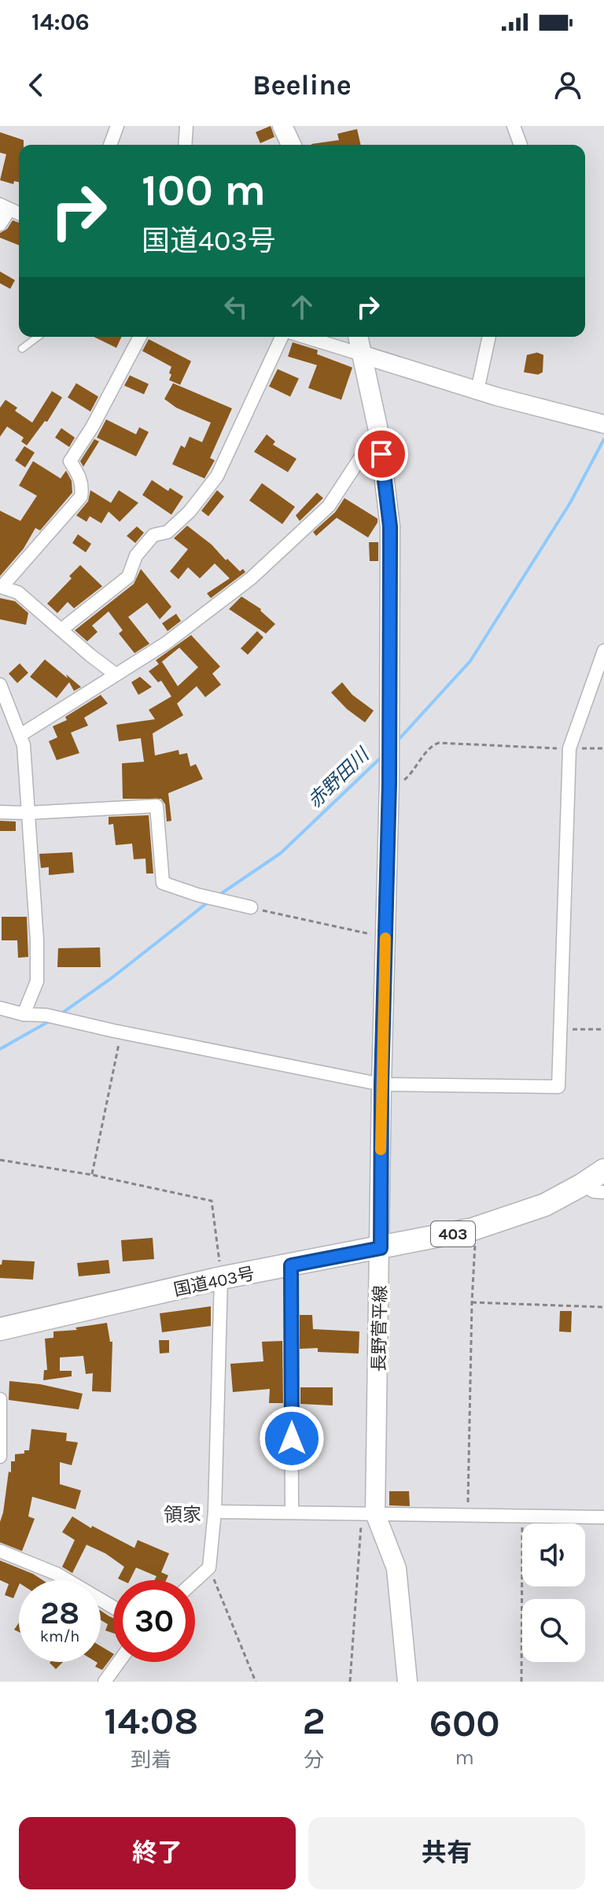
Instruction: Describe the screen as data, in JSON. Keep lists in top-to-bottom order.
{
  "streets": {
    "highway": ["403", "国道403号"],
    "main road": ["長野菅平線"]
  },
  "crossings": [
    ["国道403号", "長野菅平線"]
  ],
  "districts": ["領家"],
  "water": ["赤野田川"],
  "page": {
    "status": "14:06",
    "header": "Beeline",
    "turn": ["100 m", "国道403号"],
    "speed": "28 km/h",
    "limit": "30",
    "eta": [
      "14:08",
      "到着",
      "2",
      "分",
      "600",
      "m"
    ],
    "buttons": ["終了", "共有"]
  }
}
